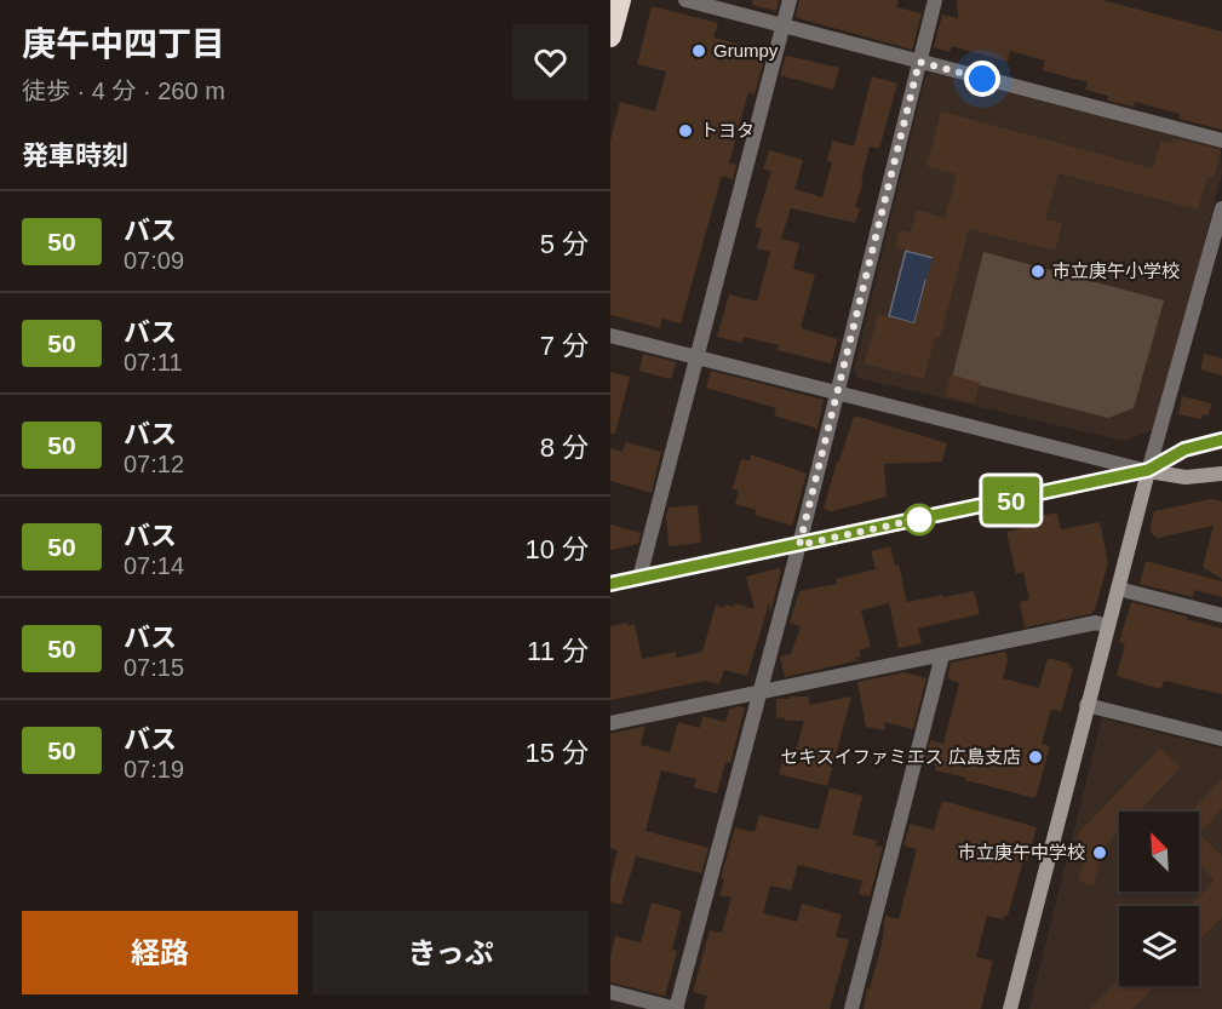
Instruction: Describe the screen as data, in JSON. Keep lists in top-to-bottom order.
{
  "places": [
    "Grumpy",
    "トヨタ",
    "市立庚午小学校",
    "セキスイファミエス 広島支店",
    "市立庚午中学校"
  ],
  "lines": ["bus line 50"],
  "north": "top left",
  "page": {
    "heading": [
      ["庚午中四丁目", "徒歩 · 4 分 · 260 m"],
      "発車時刻"
    ],
    "on_map": "50",
    "list": [
      {
        "mark": "50",
        "name": "バス",
        "note": "07:09",
        "value": "5 分"
      },
      {
        "mark": "50",
        "name": "バス",
        "note": "07:11",
        "value": "7 分"
      },
      {
        "mark": "50",
        "name": "バス",
        "note": "07:12",
        "value": "8 分"
      },
      {
        "mark": "50",
        "name": "バス",
        "note": "07:14",
        "value": "10 分"
      },
      {
        "mark": "50",
        "name": "バス",
        "note": "07:15",
        "value": "11 分"
      },
      {
        "mark": "50",
        "name": "バス",
        "note": "07:19",
        "value": "15 分"
      }
    ],
    "buttons": ["経路", "きっぷ"]
  }
}
